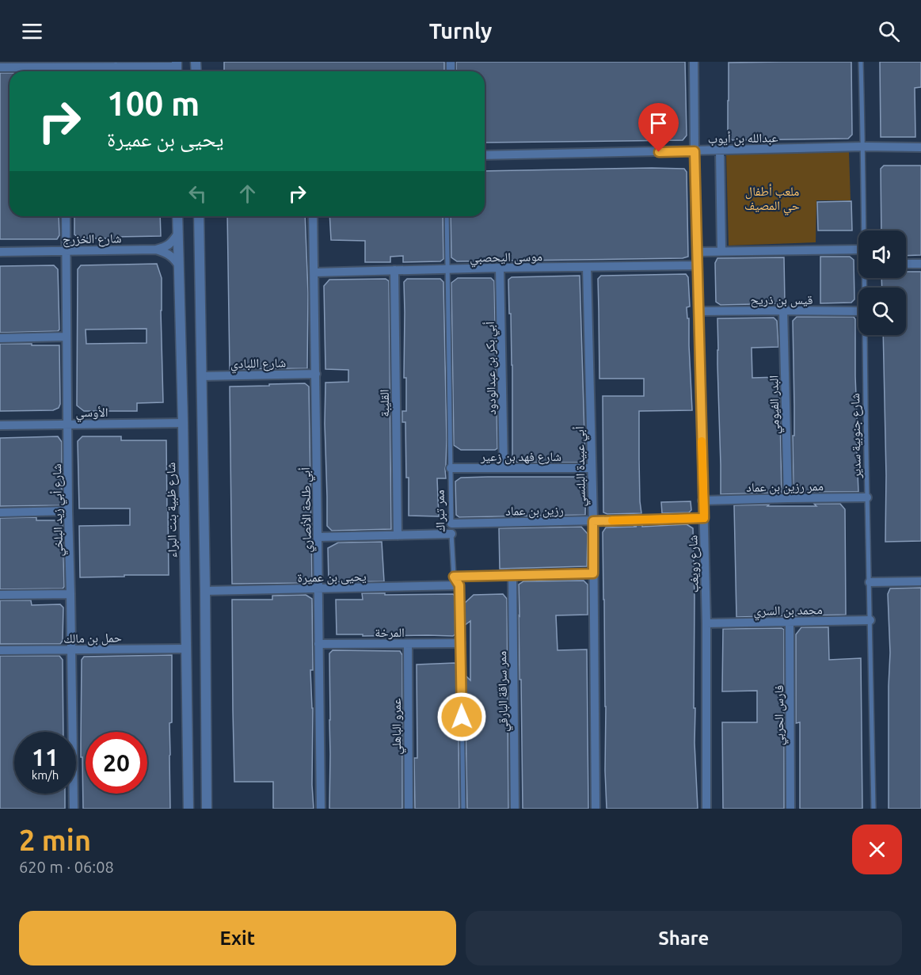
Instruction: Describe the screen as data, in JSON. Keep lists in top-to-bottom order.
{
  "streets": {
    "street": [
      "عبدالله بن أيوب",
      "شارع الخزرج",
      "موسى اليحصبي",
      "قيس بن ذريح",
      "شارع اللبادي",
      "أبي بكر بن عبدالودود",
      "القليبة",
      "البدر الفيومي",
      "الأوسي",
      "شارع فهد بن زعير",
      "أبي عبيدة البلنسي",
      "ممر رزين بن عماد",
      "شارع أبي زيد البلخي",
      "شارع ظبية بنت البراء",
      "أبي طلحة الأنصاري",
      "رزين بن عماد",
      "شارع رويغب",
      "يحيى بن عميرة",
      "محمد بن السري",
      "المرخة",
      "حمل بن مالك",
      "ممر سراقة البارقي",
      "فارس الحربي",
      "عمرو الباهلي"
    ],
    "lane": ["شارع جنوبية سدير", "ممر تبراك"]
  },
  "crossings": [
    ["عبدالله بن أيوب", "شارع جنوبية سدير"],
    ["عبدالله بن أيوب", "شارع رويغب"],
    ["شارع الخزرج", "شارع أبي زيد البلخي"],
    ["موسى اليحصبي", "أبي بكر بن عبدالودود"],
    ["موسى اليحصبي", "القليبة"],
    ["موسى اليحصبي", "أبي عبيدة البلنسي"],
    ["موسى اليحصبي", "أبي طلحة الأنصاري"],
    ["موسى اليحصبي", "ممر تبراك"],
    ["موسى اليحصبي", "شارع رويغب"],
    ["قيس بن ذريح", "البدر الفيومي"],
    ["قيس بن ذريح", "شارع رويغب"],
    ["شارع اللبادي", "أبي طلحة الأنصاري"],
    ["أبي بكر بن عبدالودود", "شارع فهد بن زعير"],
    ["البدر الفيومي", "ممر رزين بن عماد"],
    ["الأوسي", "شارع أبي زيد البلخي"],
    ["الأوسي", "شارع ظبية بنت البراء"],
    ["شارع جنوبية سدير", "ممر رزين بن عماد"],
    ["شارع جنوبية سدير", "محمد بن السري"],
    ["شارع فهد بن زعير", "أبي عبيدة البلنسي"],
    ["شارع فهد بن زعير", "ممر تبراك"],
    ["أبي عبيدة البلنسي", "رزين بن عماد"],
    ["ممر رزين بن عماد", "شارع رويغب"],
    ["شارع أبي زيد البلخي", "حمل بن مالك"],
    ["شارع ظبية بنت البراء", "حمل بن مالك"],
    ["أبي طلحة الأنصاري", "يحيى بن عميرة"],
    ["أبي طلحة الأنصاري", "المرخة"],
    ["رزين بن عماد", "ممر تبراك"],
    ["رزين بن عماد", "شارع رويغب"],
    ["ممر تبراك", "يحيى بن عميرة"],
    ["شارع رويغب", "محمد بن السري"],
    ["محمد بن السري", "فارس الحربي"],
    ["المرخة", "عمرو الباهلي"]
  ],
  "parks": ["ملعب أطفال حي المصيف"],
  "page": {
    "header": "Turnly",
    "turn": ["100 m", "يحيى بن عميرة"],
    "speed": "11 km/h",
    "limit": "20",
    "heading": ["2 min", "620 m · 06:08"],
    "buttons": ["Exit", "Share"]
  }
}
